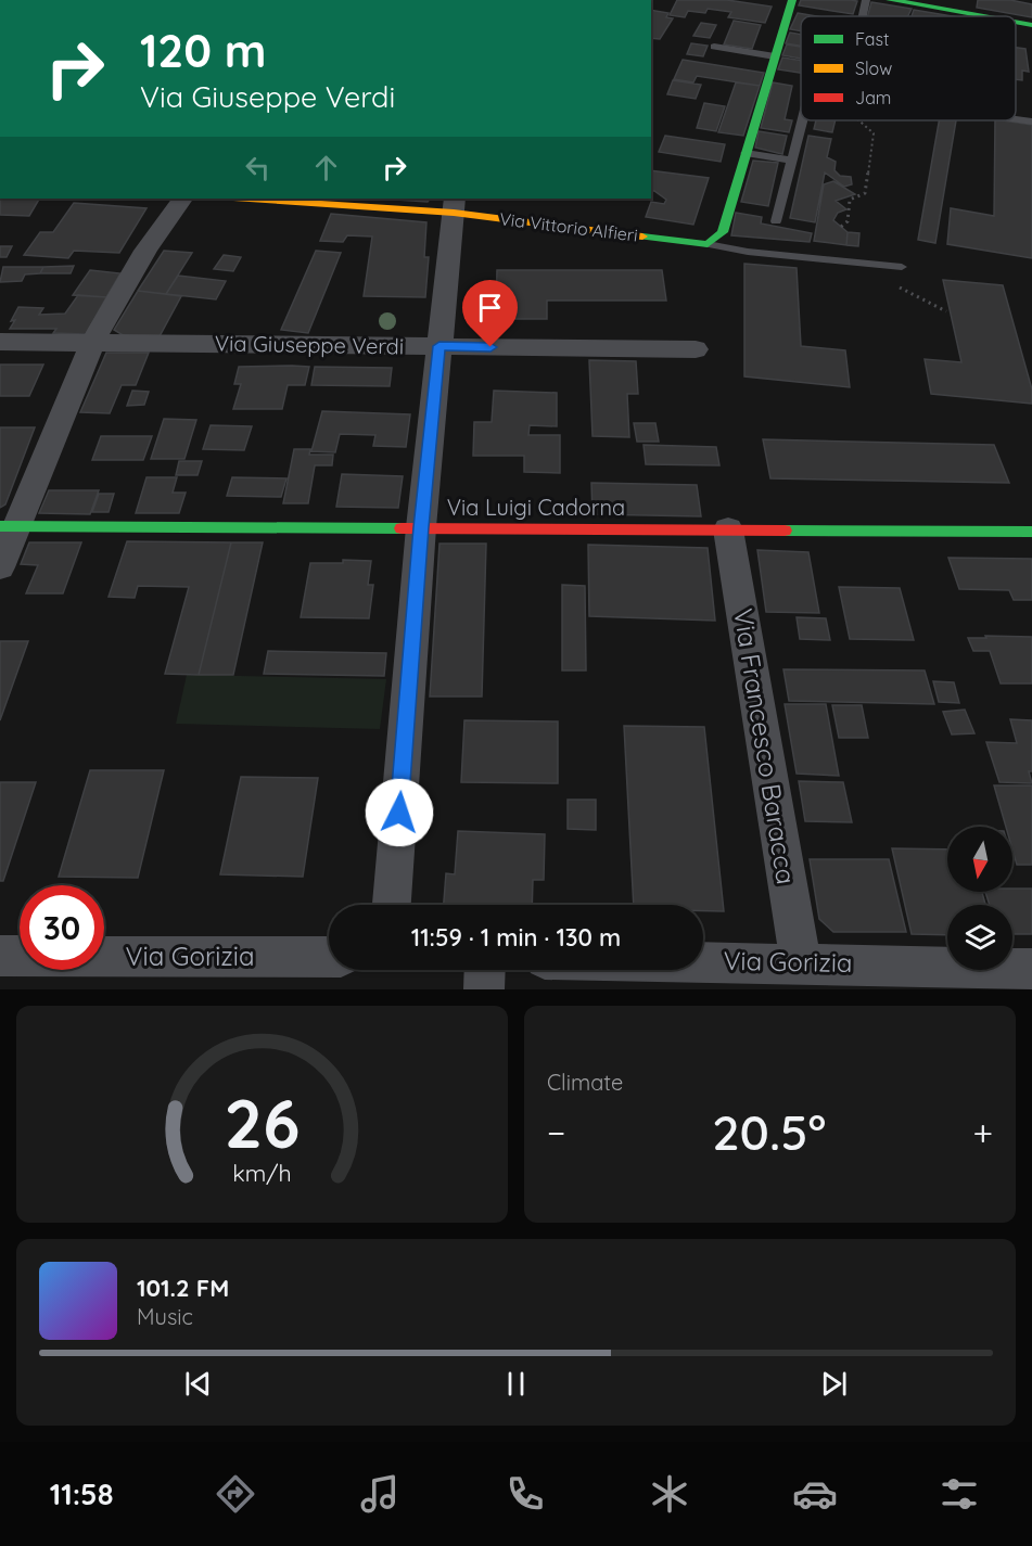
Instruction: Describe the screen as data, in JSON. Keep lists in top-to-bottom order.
{
  "streets": {
    "street": [
      "Via Vittorio Alfieri",
      "Via Giuseppe Verdi",
      "Via Luigi Cadorna",
      "Via Francesco Baracca",
      "Via Gorizia"
    ]
  },
  "crossings": [
    ["Via Luigi Cadorna", "Via Francesco Baracca"],
    ["Via Francesco Baracca", "Via Gorizia"]
  ],
  "legend": ["Fast", "Slow", "Jam"],
  "north": "bottom",
  "page": {
    "turn": ["120 m", "Via Giuseppe Verdi"],
    "limit": "30",
    "trip": "11:59 · 1 min · 130 m",
    "tile": "Climate",
    "heat": ["−", "20.5°", "+"],
    "song": ["101.2 FM", "Music"],
    "tabs": "11:58",
    "gauge": ["26", "km/h"]
  }
}
